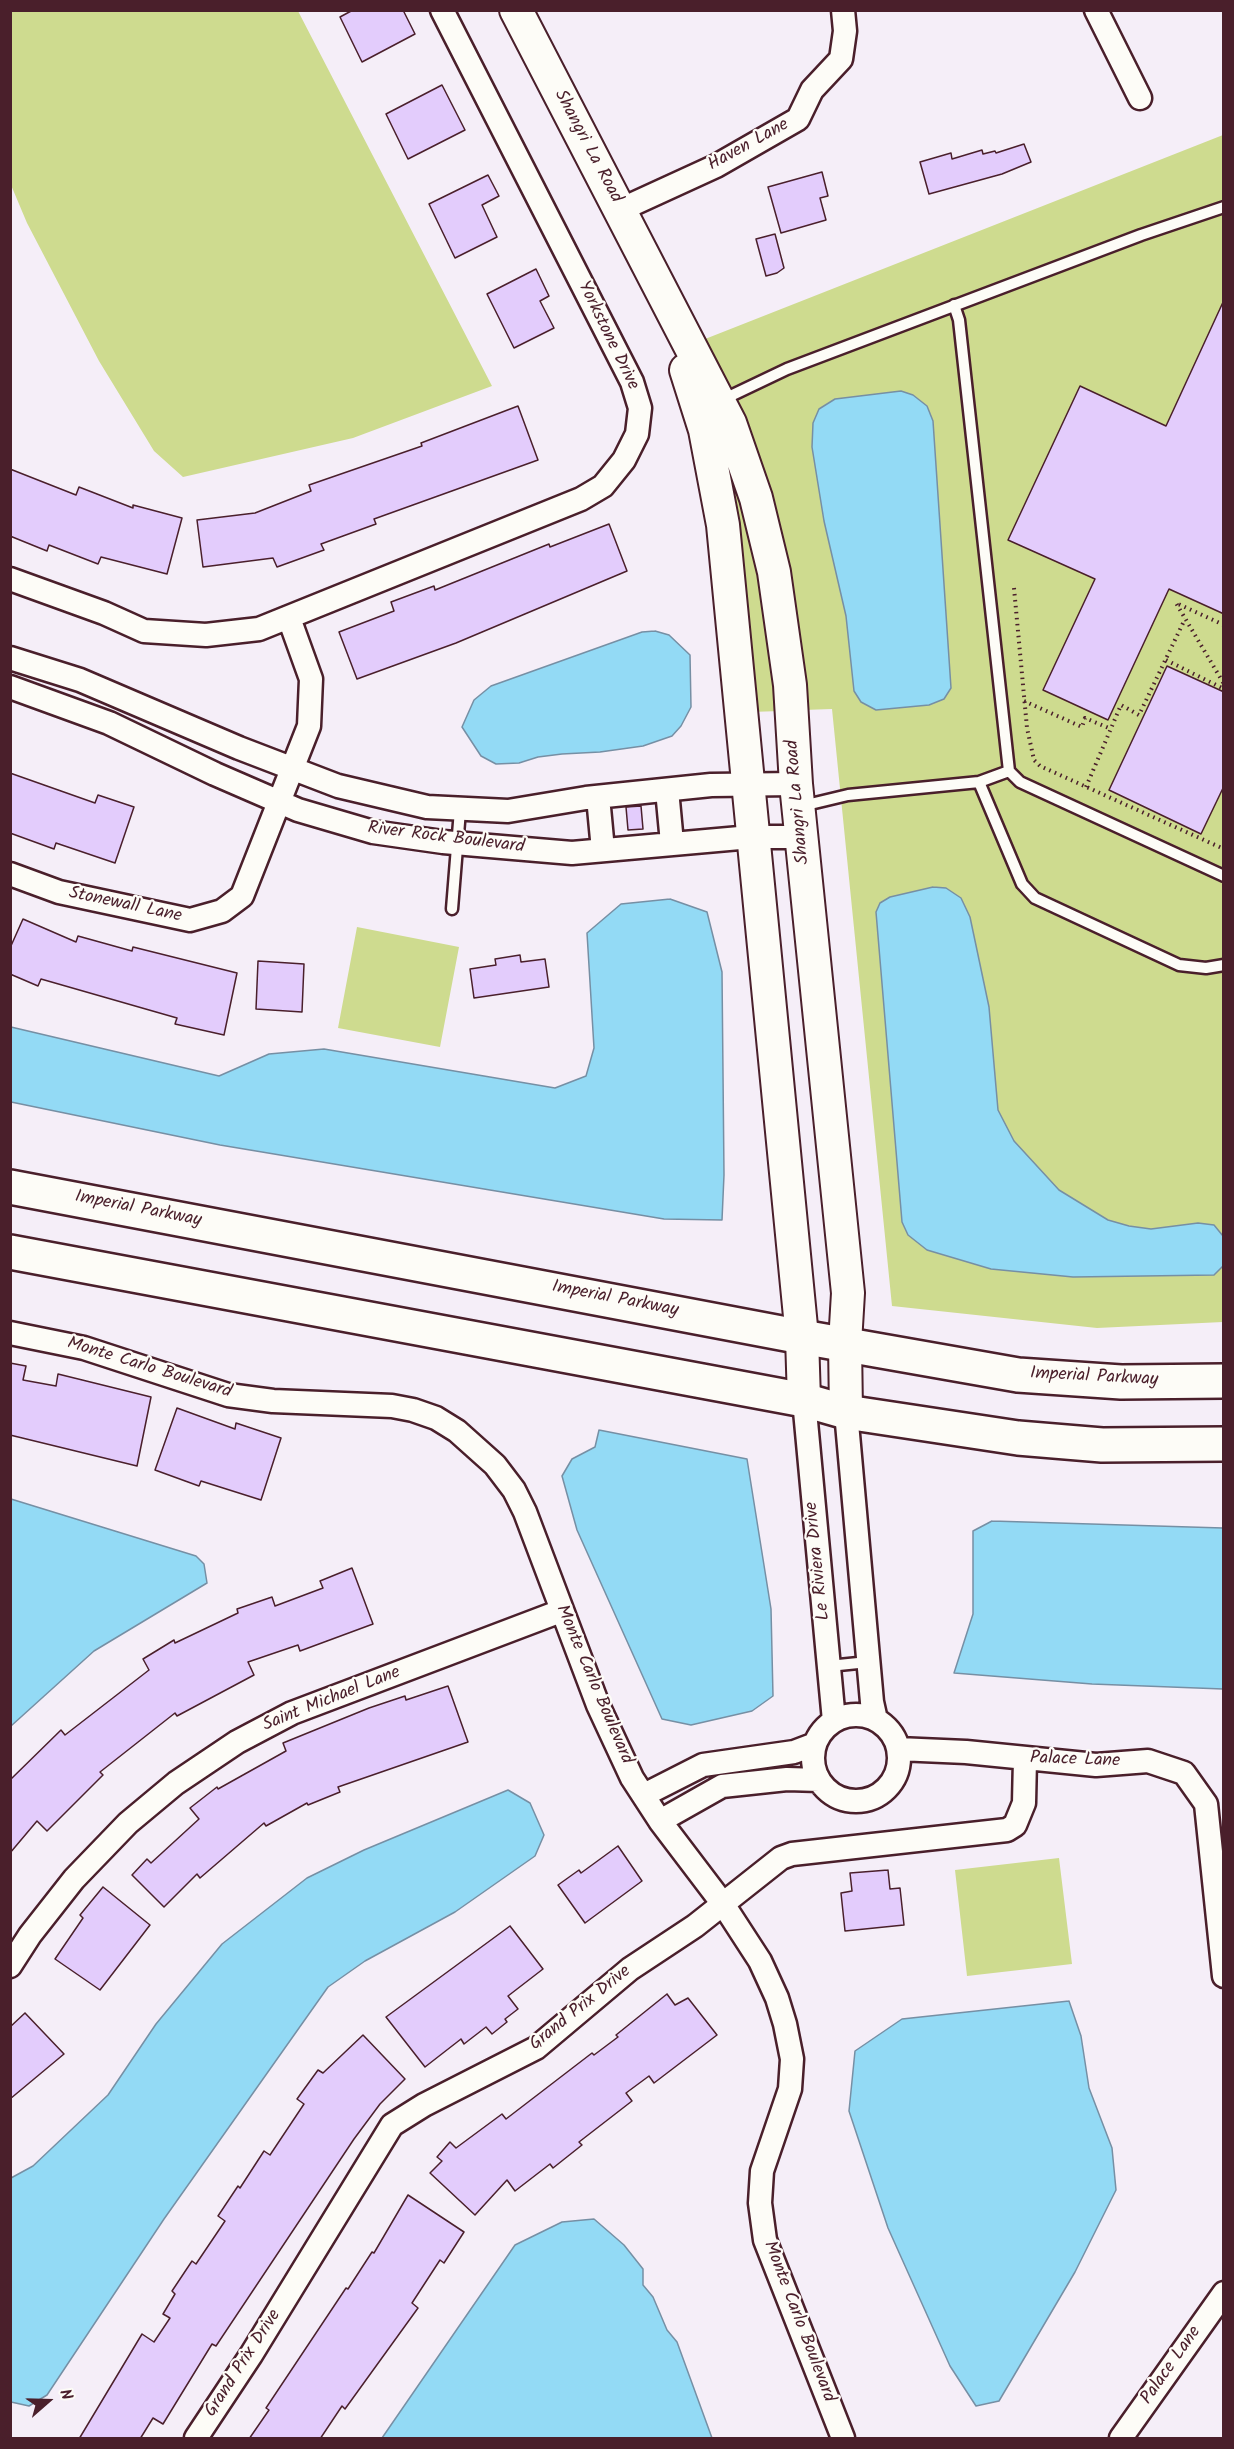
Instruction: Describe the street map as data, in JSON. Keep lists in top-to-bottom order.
{
  "streets": {
    "main road": ["Imperial Parkway"],
    "street": [
      "Haven Lane",
      "Shangri La Road",
      "Yorkstone Drive",
      "River Rock Boulevard",
      "Stonewall Lane",
      "Monte Carlo Boulevard",
      "Le Riviera Drive",
      "Saint Michael Lane",
      "Palace Lane",
      "Grand Prix Drive"
    ]
  },
  "crossings": [
    ["Haven Lane", "Shangri La Road"],
    ["Shangri La Road", "River Rock Boulevard"],
    ["Shangri La Road", "Imperial Parkway"],
    ["Shangri La Road", "Le Riviera Drive"],
    ["River Rock Boulevard", "Stonewall Lane"],
    ["Monte Carlo Boulevard", "Saint Michael Lane"],
    ["Monte Carlo Boulevard", "Grand Prix Drive"],
    ["Le Riviera Drive", "Palace Lane"],
    ["Palace Lane", "Grand Prix Drive"]
  ],
  "north": "right"
}
